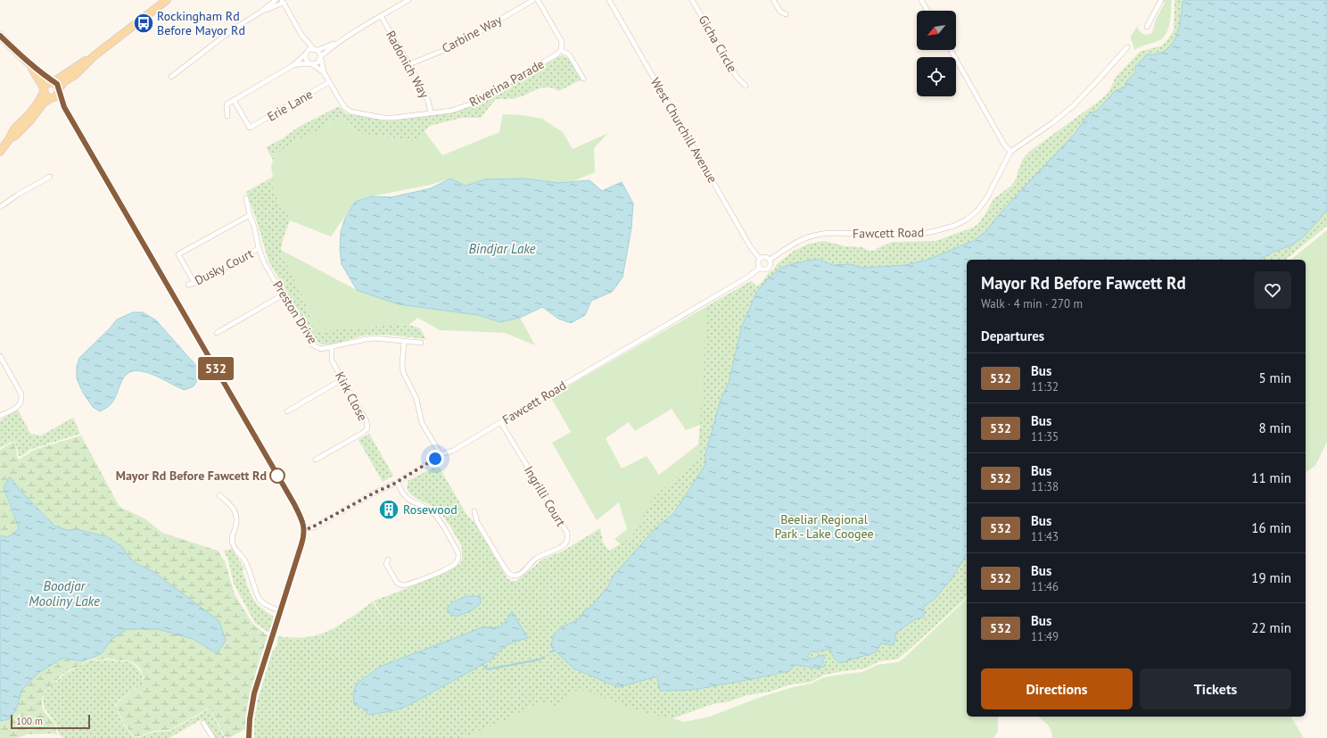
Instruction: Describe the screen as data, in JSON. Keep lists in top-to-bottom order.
{
  "streets": {
    "street": [
      "Carbine Way",
      "Gicha Circle",
      "Radonich Way",
      "Riverina Parade",
      "Erie Lane",
      "West Churchill Avenue",
      "Fawcett Road",
      "Dusky Court",
      "Preston Drive",
      "Kirk Close",
      "Ingrilli Court"
    ]
  },
  "crossings": [
    ["Carbine Way", "Radonich Way"],
    ["Radonich Way", "Riverina Parade"],
    ["Riverina Parade", "Erie Lane"],
    ["West Churchill Avenue", "Fawcett Road"],
    ["Fawcett Road", "Ingrilli Court"],
    ["Dusky Court", "Preston Drive"],
    ["Preston Drive", "Kirk Close"]
  ],
  "water": ["Bindjar Lake", "Boodjar Mooliny Lake"],
  "parks": ["Beeliar Regional Park - Lake Coogee"],
  "places": {
    "bus stop": ["Rockingham Rd Before Mayor Rd"],
    "other": ["Mayor Rd Before Fawcett Rd"],
    "building": ["Rosewood"]
  },
  "lines": ["bus line 532"],
  "scale_bar": "100 m",
  "north": "bottom left",
  "page": {
    "on_map": "532",
    "heading": [
      ["Mayor Rd Before Fawcett Rd", "Walk · 4 min · 270 m"],
      "Departures"
    ],
    "list": [
      {
        "mark": "532",
        "name": "Bus",
        "note": "11:32",
        "value": "5 min"
      },
      {
        "mark": "532",
        "name": "Bus",
        "note": "11:35",
        "value": "8 min"
      },
      {
        "mark": "532",
        "name": "Bus",
        "note": "11:38",
        "value": "11 min"
      },
      {
        "mark": "532",
        "name": "Bus",
        "note": "11:43",
        "value": "16 min"
      },
      {
        "mark": "532",
        "name": "Bus",
        "note": "11:46",
        "value": "19 min"
      },
      {
        "mark": "532",
        "name": "Bus",
        "note": "11:49",
        "value": "22 min"
      }
    ],
    "buttons": ["Directions", "Tickets"],
    "scale": "100 m"
  }
}
